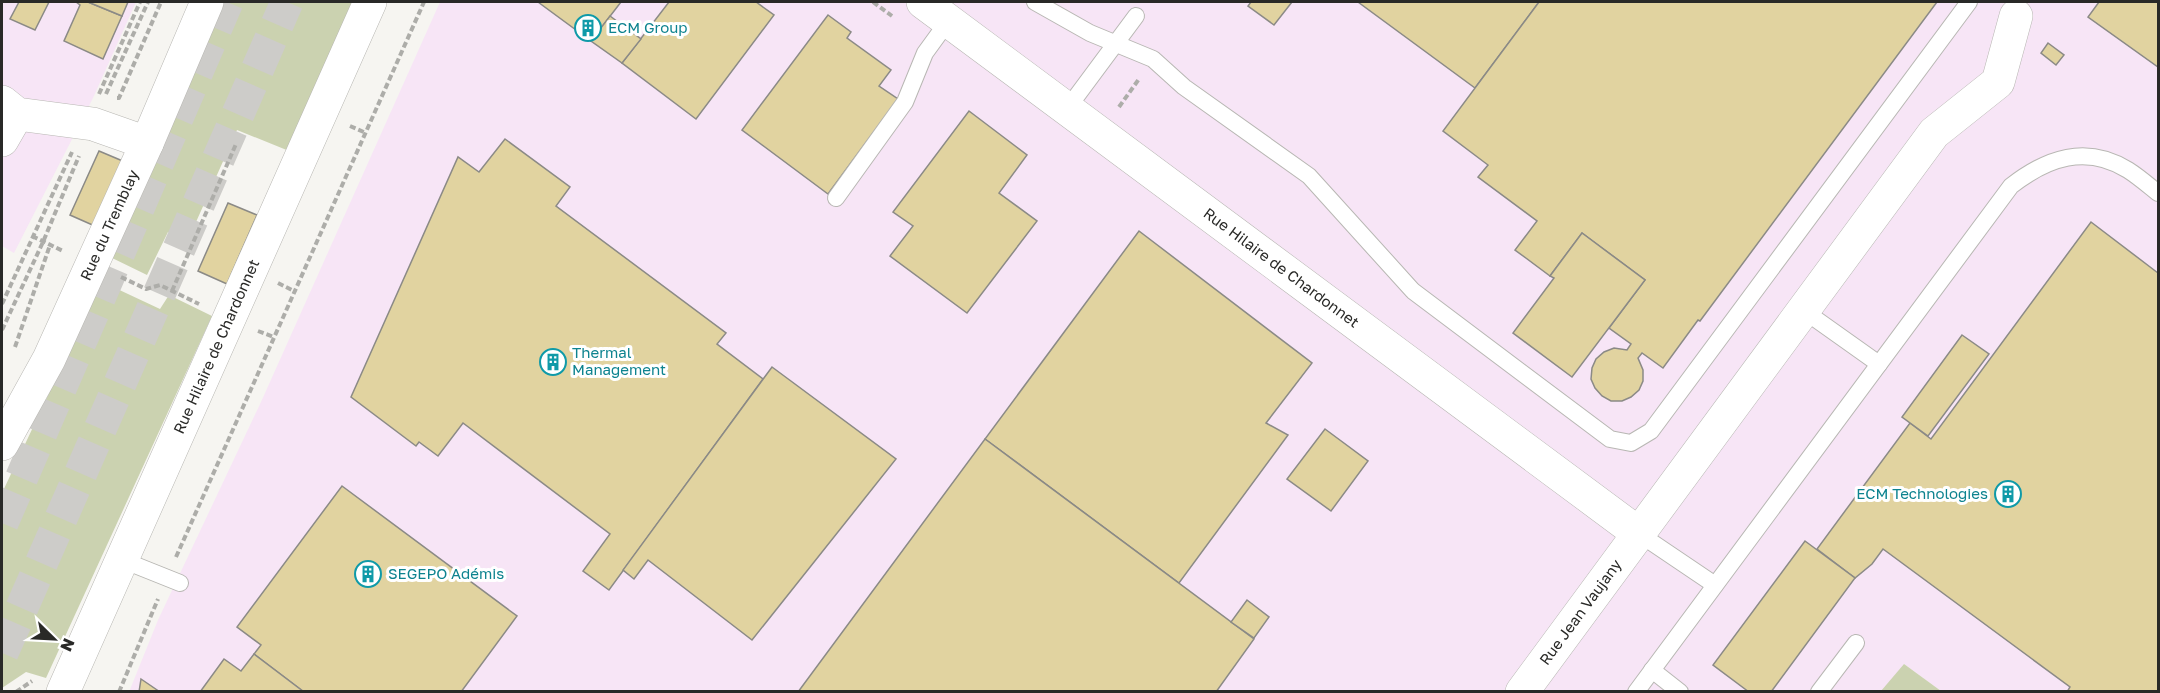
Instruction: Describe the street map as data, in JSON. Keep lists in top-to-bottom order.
{
  "streets": {
    "street": ["Rue du Tremblay", "Rue Hilaire de Chardonnet", "Rue Jean Vaujany"]
  },
  "crossings": [
    ["Rue Hilaire de Chardonnet", "Rue Jean Vaujany"]
  ],
  "places": {
    "building": [
      "ECM Group",
      "Thermal Management",
      "ECM Technologies",
      "SEGEPO Adémis"
    ]
  },
  "north": "bottom right"
}
